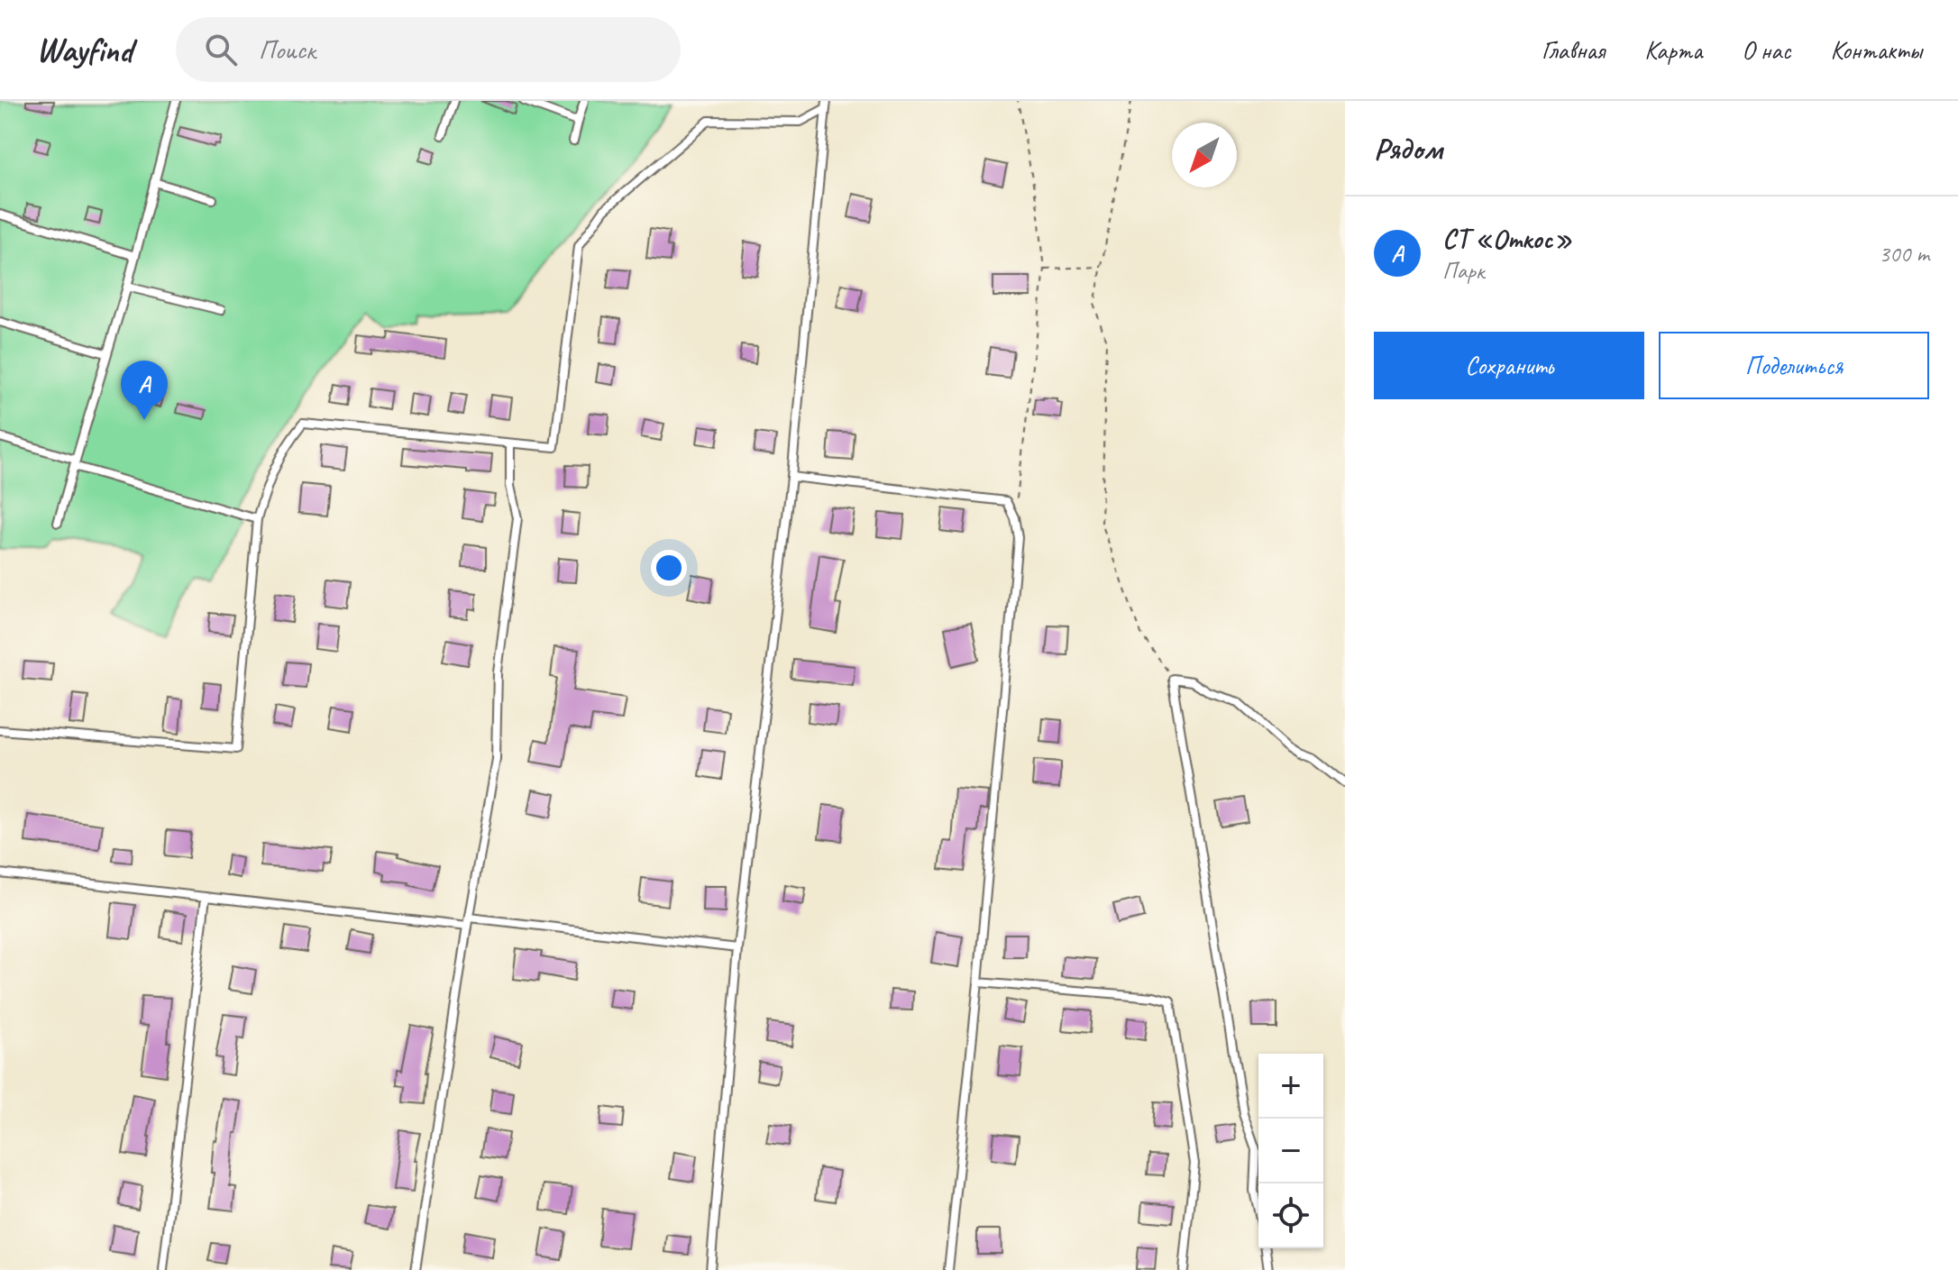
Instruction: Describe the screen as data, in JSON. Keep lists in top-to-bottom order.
{
  "north": "bottom left",
  "page": {
    "header": "Wayfind",
    "search": "Поиск",
    "nav": [
      "Главная",
      "Карта",
      "О нас",
      "Контакты"
    ],
    "heading": "Рядом",
    "list": [
      {
        "mark": "A",
        "name": "СТ «Откос»",
        "note": "Парк",
        "value": "300 m"
      }
    ],
    "buttons": ["Сохранить", "Поделиться"],
    "pins": "A",
    "map_buttons": ["+", "−"]
  }
}
